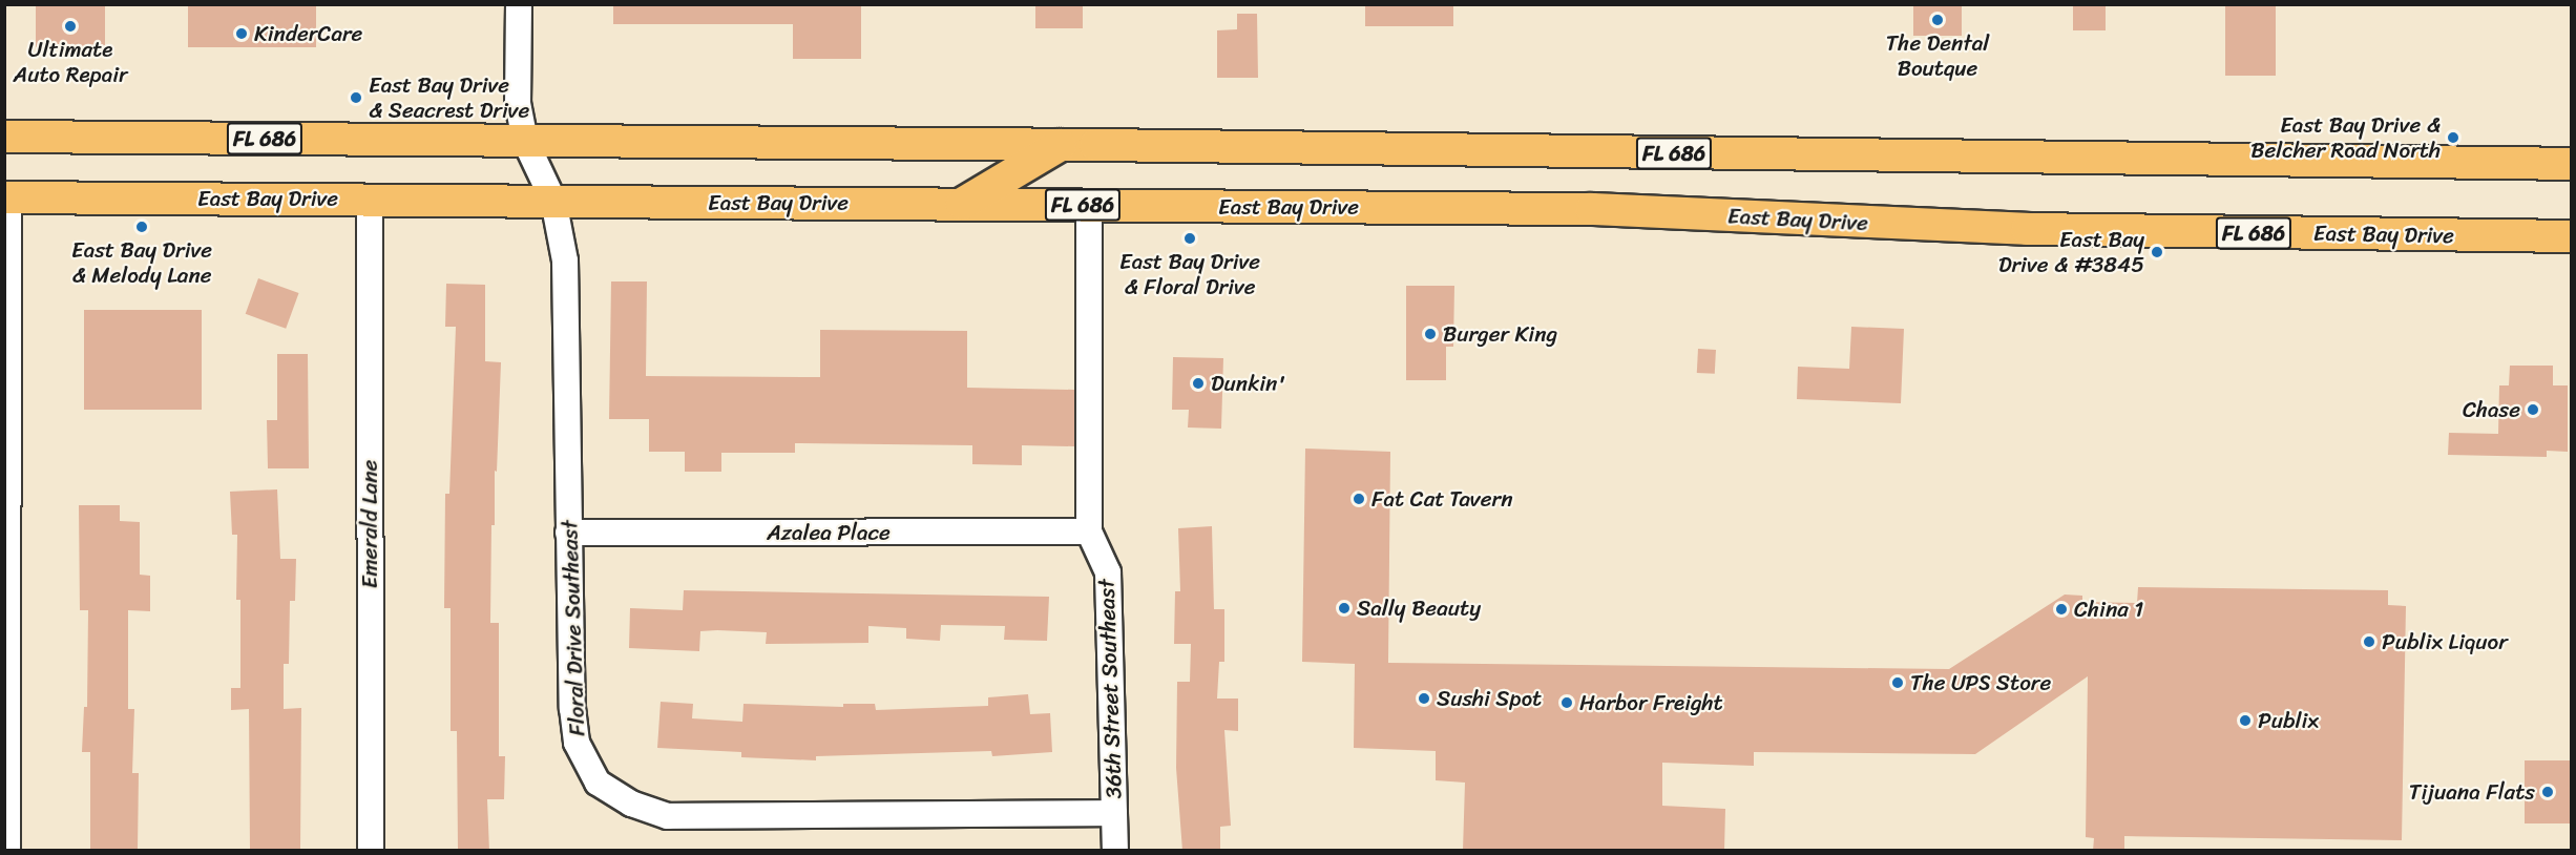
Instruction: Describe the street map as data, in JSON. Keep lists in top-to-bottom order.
{
  "streets": {
    "main road": ["FL 686", "East Bay Drive"],
    "street": [
      "Emerald Lane",
      "Azalea Place",
      "Floral Drive Southeast",
      "36th Street Southeast"
    ]
  },
  "crossings": [
    ["FL 686", "Floral Drive Southeast"],
    ["East Bay Drive", "Emerald Lane"],
    ["East Bay Drive", "Floral Drive Southeast"],
    ["Azalea Place", "Floral Drive Southeast"],
    ["Azalea Place", "36th Street Southeast"],
    ["Floral Drive Southeast", "36th Street Southeast"]
  ],
  "places": [
    "The Dental Boutque",
    "Ultimate Auto Repair",
    "KinderCare",
    "East Bay Drive & Seacrest Drive",
    "East Bay Drive & Belcher Road North",
    "East Bay Drive & Melody Lane",
    "East Bay Drive & Floral Drive",
    "East Bay Drive & #3845",
    "Burger King",
    "Dunkin'",
    "Chase",
    "Fat Cat Tavern",
    "Sally Beauty",
    "China 1",
    "Publix Liquor",
    "The UPS Store",
    "Sushi Spot",
    "Harbor Freight",
    "Publix",
    "Tijuana Flats"
  ]
}
